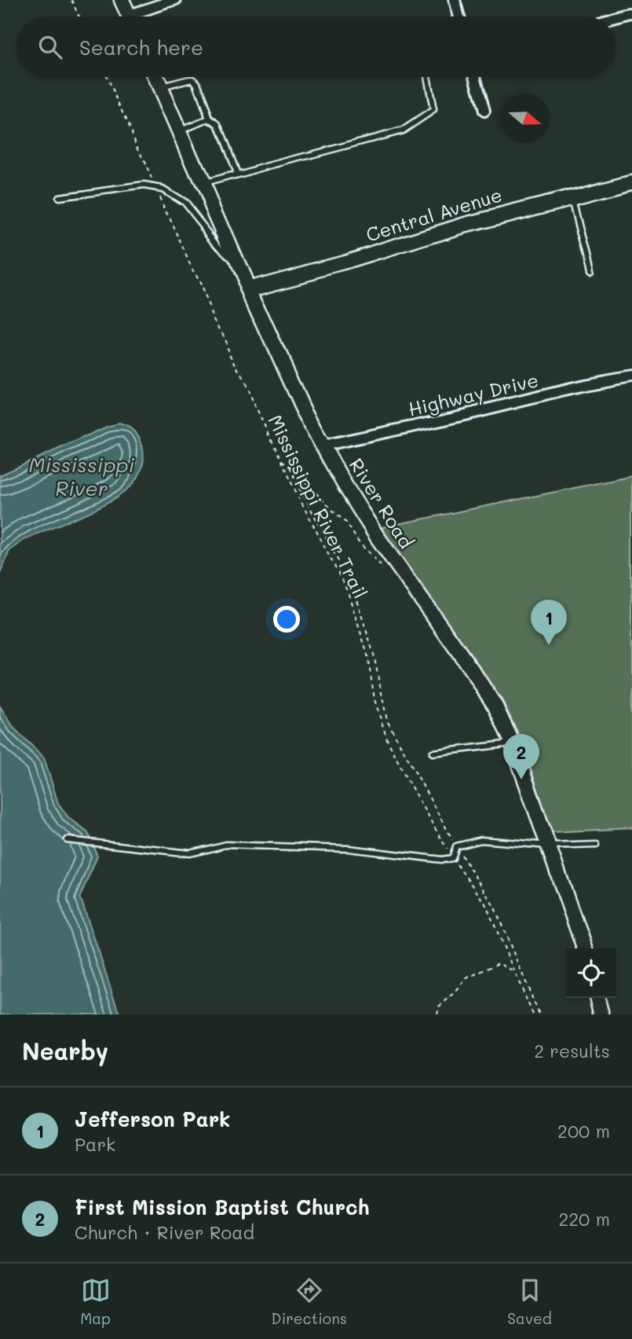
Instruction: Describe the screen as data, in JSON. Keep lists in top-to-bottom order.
{
  "streets": {
    "main road": ["Central Avenue", "River Road"],
    "street": ["Highway Drive"],
    "path": ["Mississippi River Trail"]
  },
  "crossings": [
    ["Central Avenue", "River Road"],
    ["Highway Drive", "River Road"]
  ],
  "water": ["Mississippi River"],
  "north": "right",
  "page": {
    "search": "Search here",
    "pins": ["1", "2"],
    "heading": ["Nearby", "2 results"],
    "list": [
      {
        "mark": "1",
        "name": "Jefferson Park",
        "note": "Park",
        "value": "200 m"
      },
      {
        "mark": "2",
        "name": "First Mission Baptist Church",
        "note": "Church · River Road",
        "value": "220 m"
      }
    ],
    "nav": ["Map", "Directions", "Saved"]
  }
}
